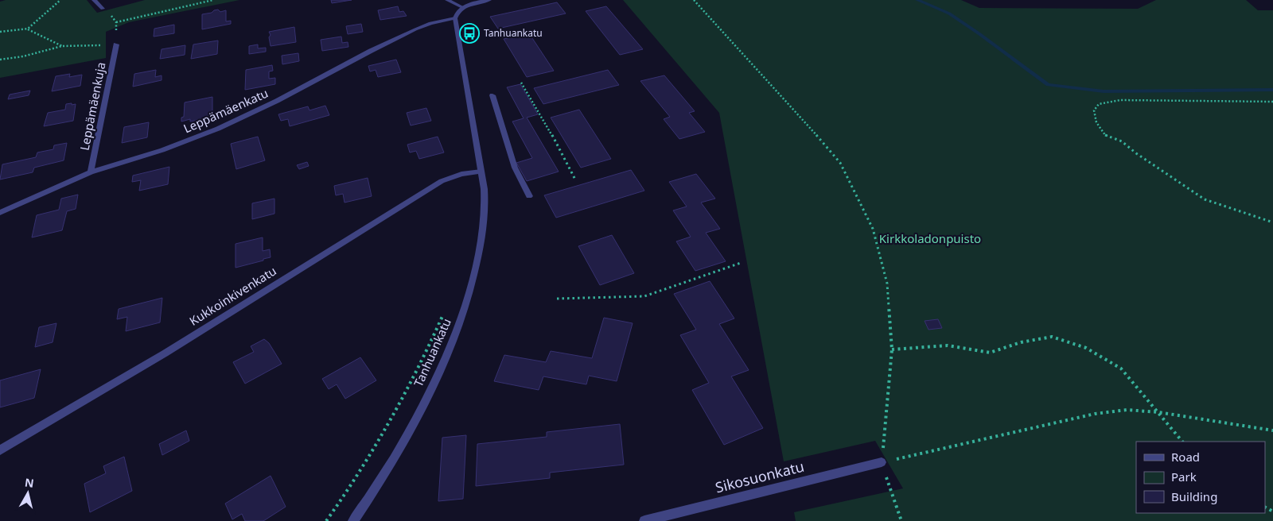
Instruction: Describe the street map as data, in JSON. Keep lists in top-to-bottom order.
{
  "streets": {
    "street": [
      "Leppämäenkuja",
      "Leppämäenkatu",
      "Kukkoinkivenkatu",
      "Tanhuankatu",
      "Sikosuonkatu"
    ]
  },
  "crossings": [
    ["Leppämäenkuja", "Leppämäenkatu"],
    ["Leppämäenkatu", "Tanhuankatu"],
    ["Kukkoinkivenkatu", "Tanhuankatu"]
  ],
  "parks": ["Kirkkoladonpuisto"],
  "places": {
    "bus stop": ["Tanhuankatu"]
  },
  "legend": ["Road", "Park", "Building"],
  "north": "top"
}
